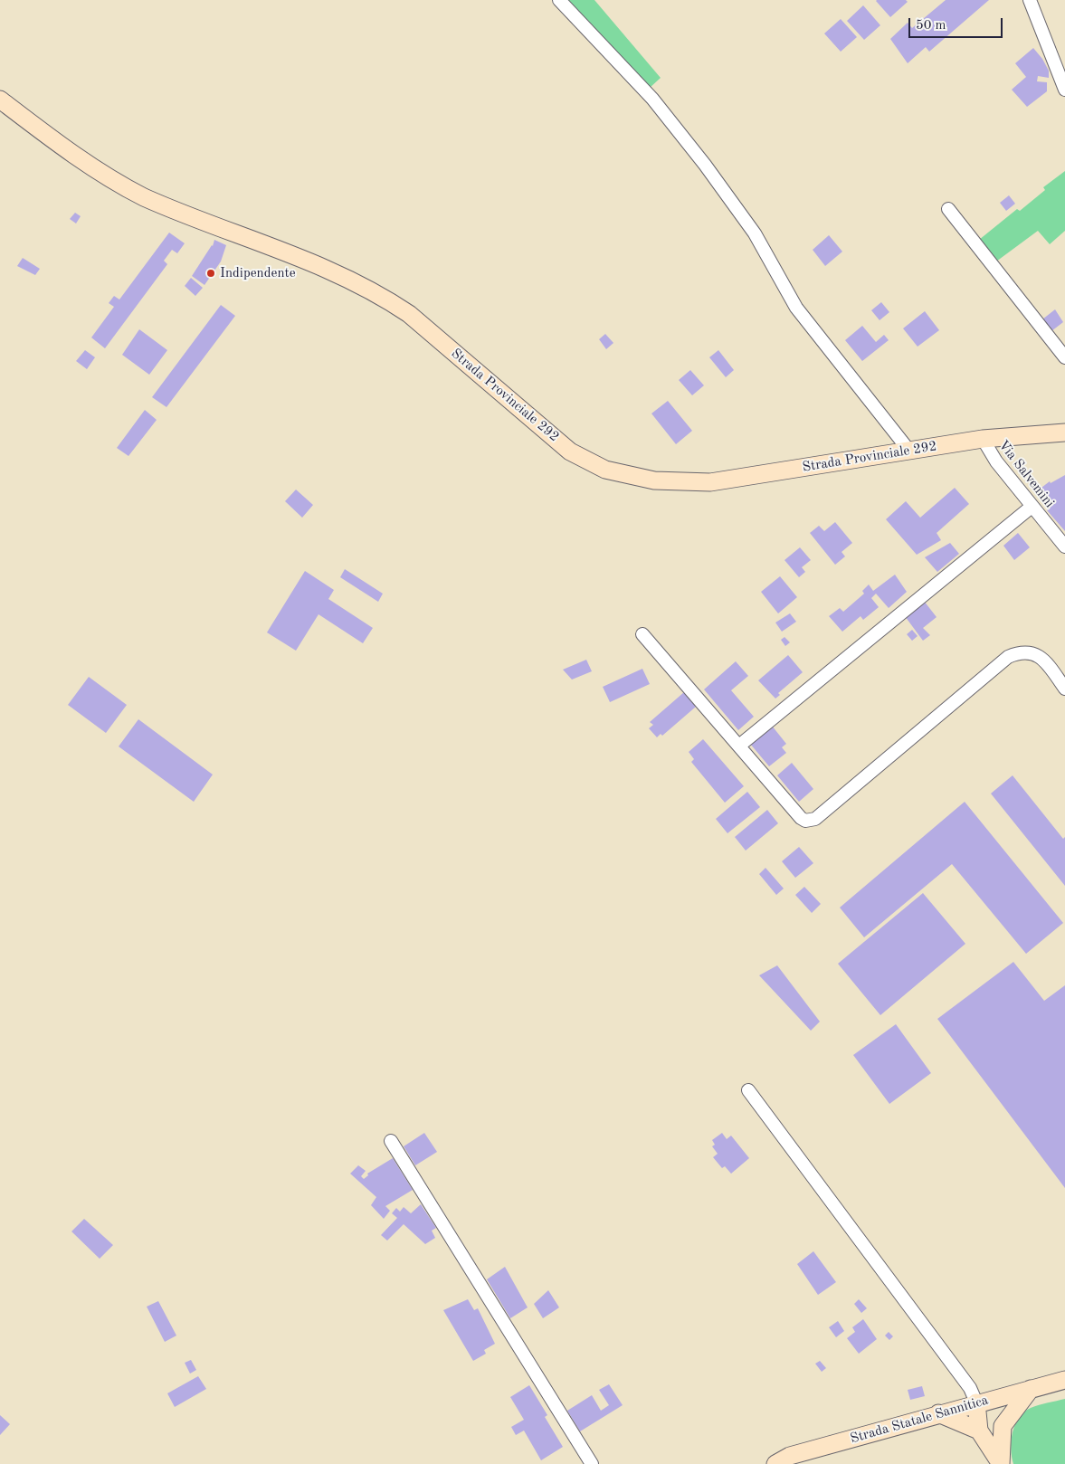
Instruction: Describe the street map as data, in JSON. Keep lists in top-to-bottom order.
{
  "streets": {
    "street": ["Strada Provinciale 292", "Via Salvemini", "Strada Statale Sannitica"]
  },
  "crossings": [
    ["Strada Provinciale 292", "Via Salvemini"]
  ],
  "places": ["Indipendente"],
  "scale_bar": "50 m"
}
